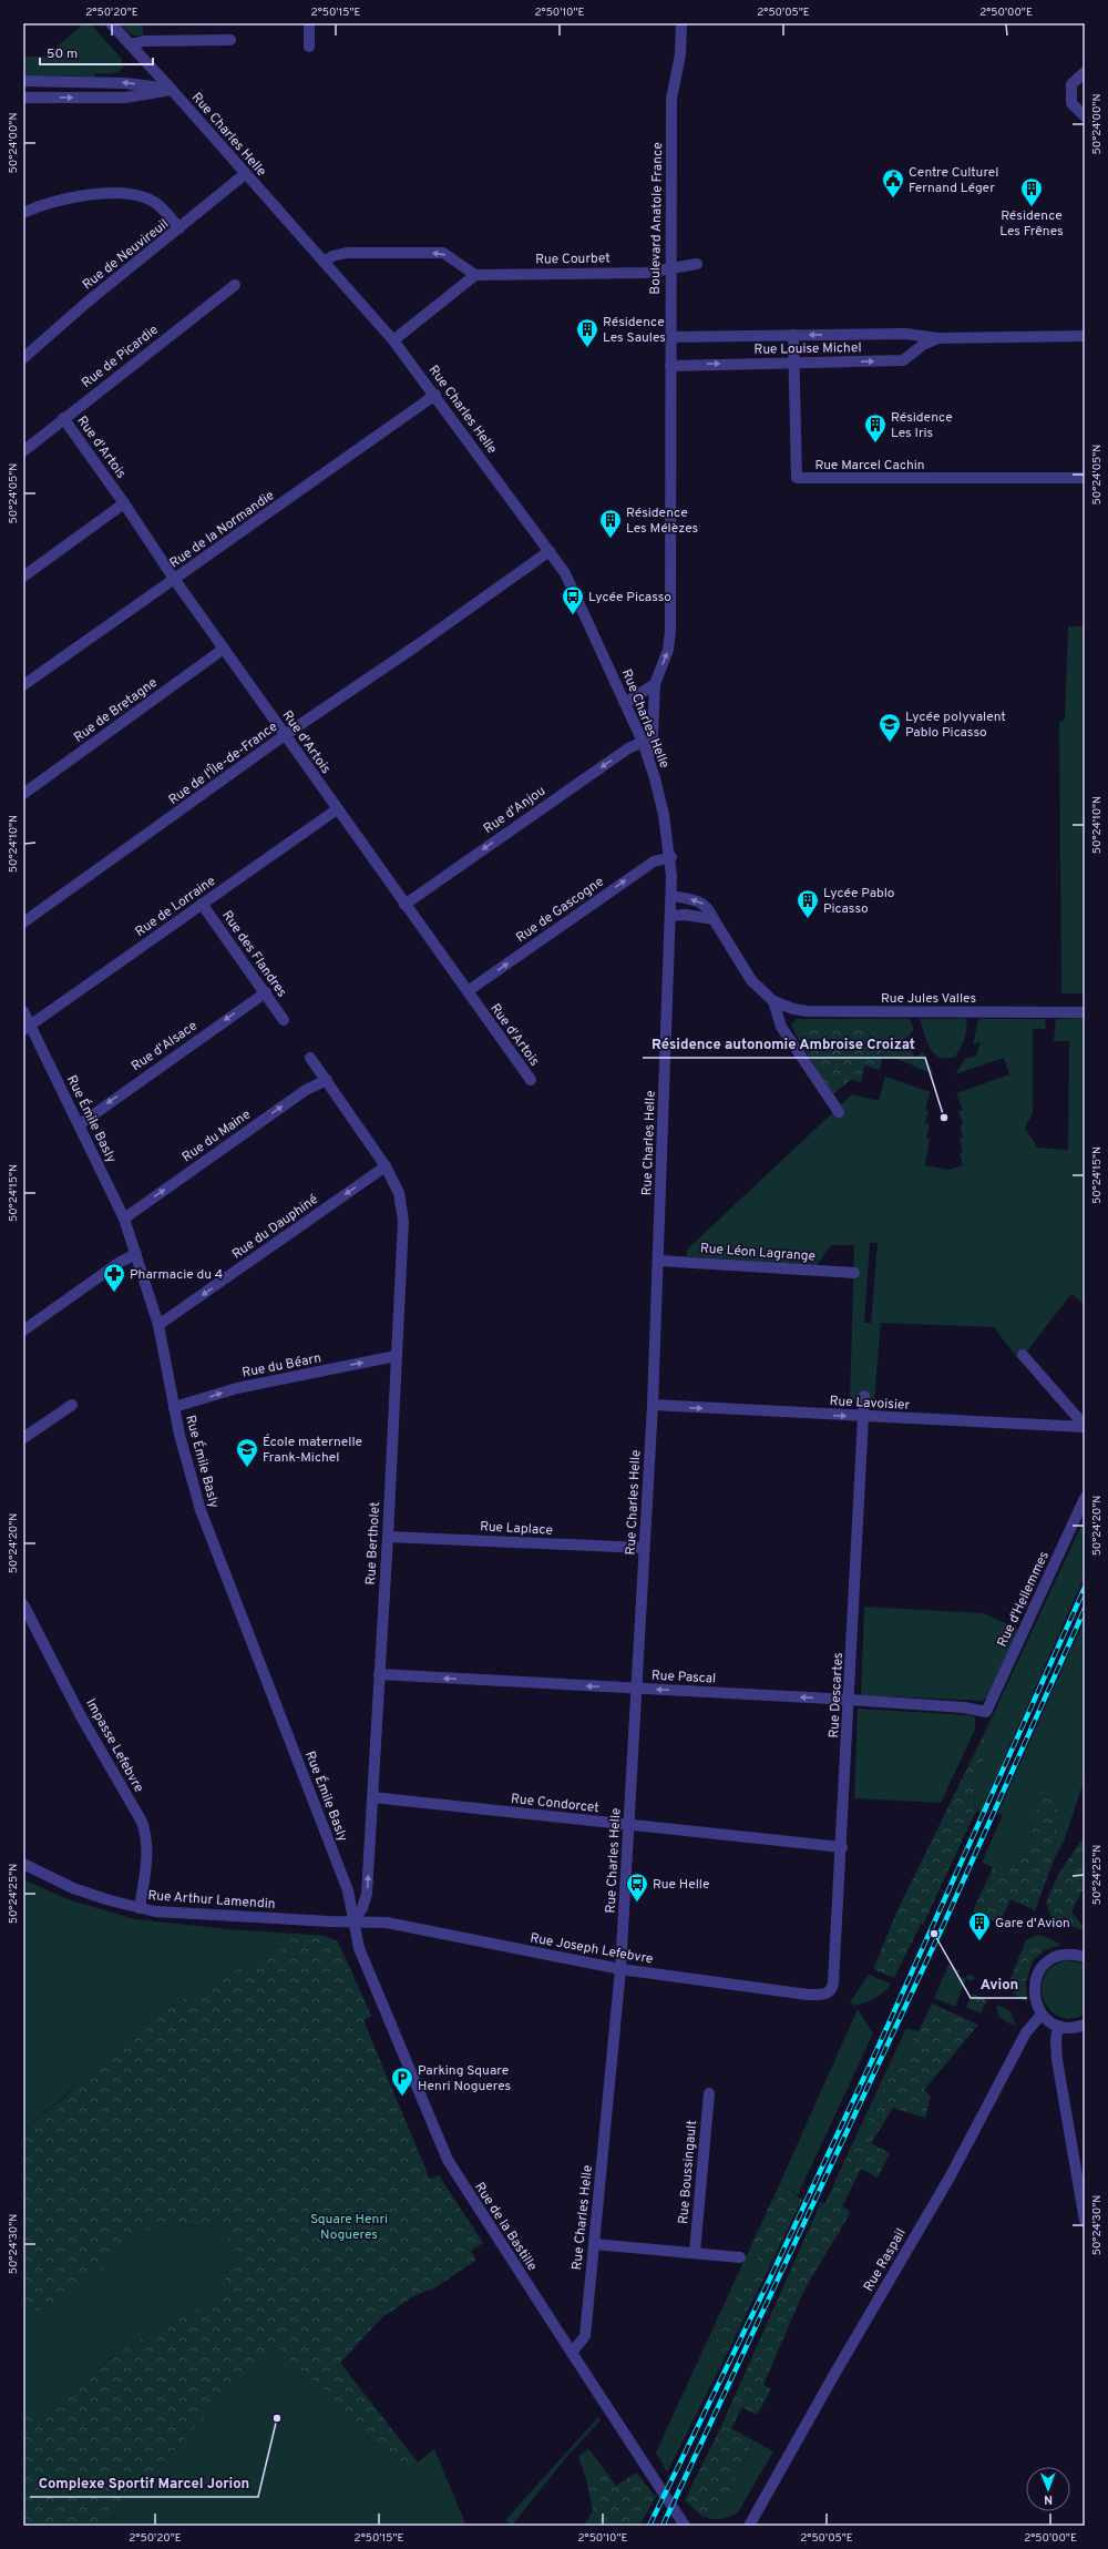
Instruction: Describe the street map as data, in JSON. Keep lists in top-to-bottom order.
{
  "streets": {
    "street": [
      "Rue Charles Helle",
      "Boulevard Anatole France",
      "Rue de Neuvireuil",
      "Rue Courbet",
      "Rue Louise Michel",
      "Rue de Picardie",
      "Rue d'Artois",
      "Rue Marcel Cachin",
      "Rue de la Normandie",
      "Rue de Bretagne",
      "Rue de l'Île-de-France",
      "Rue d'Anjou",
      "Rue de Lorraine",
      "Rue de Gascogne",
      "Rue des Flandres",
      "Rue Jules Valles",
      "Rue d'Alsace",
      "Rue Émile Basly",
      "Rue du Maine",
      "Rue du Dauphiné",
      "Rue Léon Lagrange",
      "Rue du Béarn",
      "Rue Lavoisier",
      "Rue Laplace",
      "Rue Bertholet",
      "Rue d'Hellemmes",
      "Rue Pascal",
      "Rue Descartes",
      "Impasse Lefebvre",
      "Rue Condorcet",
      "Rue Arthur Lamendin",
      "Rue Joseph Lefebvre",
      "Rue Boussingault",
      "Rue de la Bastille",
      "Rue Raspail"
    ]
  },
  "crossings": [
    ["Rue Charles Helle", "Boulevard Anatole France"],
    ["Rue Charles Helle", "Rue de Neuvireuil"],
    ["Rue Charles Helle", "Rue de la Normandie"],
    ["Rue Charles Helle", "Rue de l'Île-de-France"],
    ["Rue Charles Helle", "Rue d'Anjou"],
    ["Rue Charles Helle", "Rue de Gascogne"],
    ["Rue Charles Helle", "Rue Léon Lagrange"],
    ["Rue Charles Helle", "Rue Lavoisier"],
    ["Rue Charles Helle", "Rue Laplace"],
    ["Rue Charles Helle", "Rue Pascal"],
    ["Rue Charles Helle", "Rue Condorcet"],
    ["Rue Charles Helle", "Rue Joseph Lefebvre"],
    ["Rue Charles Helle", "Rue de la Bastille"],
    ["Boulevard Anatole France", "Rue Courbet"],
    ["Boulevard Anatole France", "Rue Louise Michel"],
    ["Rue Louise Michel", "Rue Marcel Cachin"],
    ["Rue de Picardie", "Rue d'Artois"],
    ["Rue d'Artois", "Rue de la Normandie"],
    ["Rue d'Artois", "Rue de Bretagne"],
    ["Rue d'Artois", "Rue de l'Île-de-France"],
    ["Rue d'Artois", "Rue d'Anjou"],
    ["Rue d'Artois", "Rue de Lorraine"],
    ["Rue d'Artois", "Rue de Gascogne"],
    ["Rue de Lorraine", "Rue des Flandres"],
    ["Rue de Lorraine", "Rue Émile Basly"],
    ["Rue des Flandres", "Rue d'Alsace"],
    ["Rue d'Alsace", "Rue Émile Basly"],
    ["Rue Émile Basly", "Rue du Maine"],
    ["Rue Émile Basly", "Rue du Dauphiné"],
    ["Rue Émile Basly", "Rue du Béarn"],
    ["Rue Émile Basly", "Rue Bertholet"],
    ["Rue Émile Basly", "Rue Arthur Lamendin"],
    ["Rue Émile Basly", "Rue Joseph Lefebvre"],
    ["Rue Émile Basly", "Rue de la Bastille"],
    ["Rue du Dauphiné", "Rue Bertholet"],
    ["Rue du Béarn", "Rue Bertholet"],
    ["Rue Lavoisier", "Rue Descartes"],
    ["Rue Laplace", "Rue Bertholet"],
    ["Rue Bertholet", "Rue Pascal"],
    ["Rue Bertholet", "Rue Condorcet"],
    ["Rue Bertholet", "Rue Arthur Lamendin"],
    ["Rue Bertholet", "Rue Joseph Lefebvre"],
    ["Rue Bertholet", "Rue de la Bastille"],
    ["Rue d'Hellemmes", "Rue Pascal"],
    ["Rue Pascal", "Rue Descartes"],
    ["Rue Descartes", "Rue Condorcet"],
    ["Rue Descartes", "Rue Joseph Lefebvre"],
    ["Impasse Lefebvre", "Rue Arthur Lamendin"],
    ["Rue Arthur Lamendin", "Rue Joseph Lefebvre"],
    ["Rue Arthur Lamendin", "Rue de la Bastille"],
    ["Rue Joseph Lefebvre", "Rue de la Bastille"]
  ],
  "one_way": [
    "Boulevard Anatole France",
    "Rue d'Anjou",
    "Rue de Gascogne",
    "Rue d'Alsace",
    "Rue du Maine",
    "Rue du Dauphiné",
    "Rue du Béarn",
    "Rue Lavoisier",
    "Rue Pascal"
  ],
  "parks": ["Square Henri Nogueres"],
  "places": {
    "public building": ["Centre Culturel Fernand Léger"],
    "building": [
      "Résidence Les Frênes",
      "Résidence Les Saules",
      "Résidence Les Iris",
      "Résidence Les Mélèzes",
      "Lycée Pablo Picasso",
      "Gare d'Avion"
    ],
    "bus stop": ["Lycée Picasso", "Rue Helle"],
    "school or university": ["Lycée polyvalent Pablo Picasso", "École maternelle Frank-Michel"],
    "other": ["Résidence autonomie Ambroise Croizat", "Avion", "Complexe Sportif Marcel Jorion"],
    "pharmacy": ["Pharmacie du 4"],
    "parking": ["Parking Square Henri Nogueres"]
  },
  "scale_bar": "50 m",
  "north": "bottom",
  "coordinates": [
    "2°50'20\"E",
    "2°50'15\"E",
    "2°50'10\"E",
    "2°50'05\"E",
    "2°50'00\"E",
    "50°24'00\"N",
    "50°24'05\"N",
    "50°24'10\"N",
    "50°24'15\"N",
    "50°24'20\"N",
    "50°24'25\"N",
    "50°24'30\"N"
  ]
}
